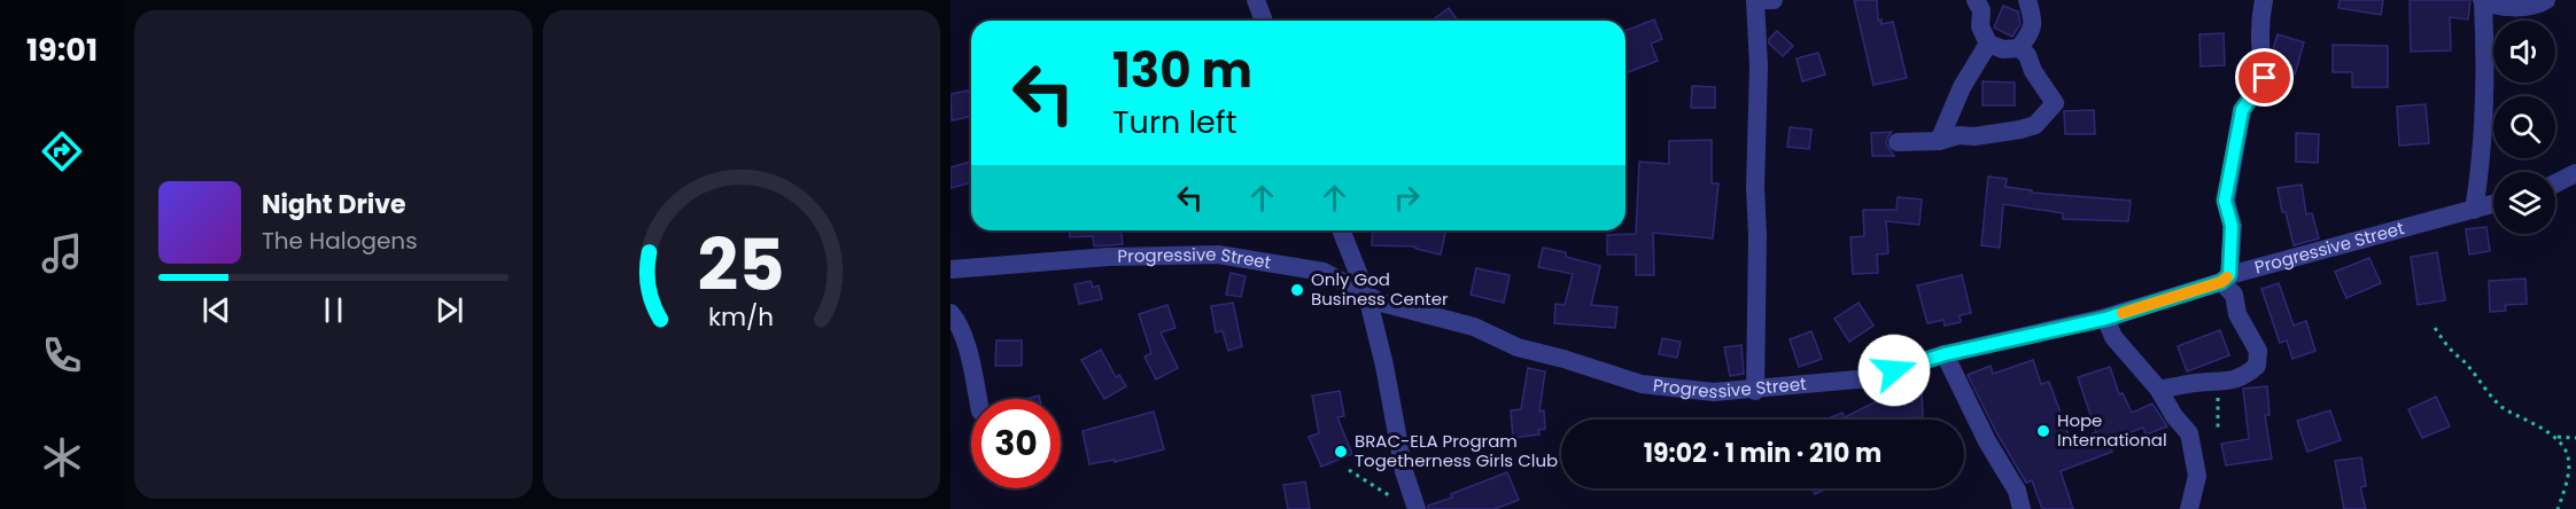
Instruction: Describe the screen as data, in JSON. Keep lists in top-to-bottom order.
{
  "streets": {
    "street": ["Progressive Street"]
  },
  "places": ["Only God Business Center", "Hope International", "BRAC-ELA Program Togetherness Girls Club"],
  "page": {
    "tabs": "19:01",
    "turn": ["130 m", "Turn left"],
    "song": ["Night Drive", "The Halogens"],
    "limit": "30",
    "trip": "19:02 · 1 min · 210 m",
    "gauge": ["25", "km/h"]
  }
}
